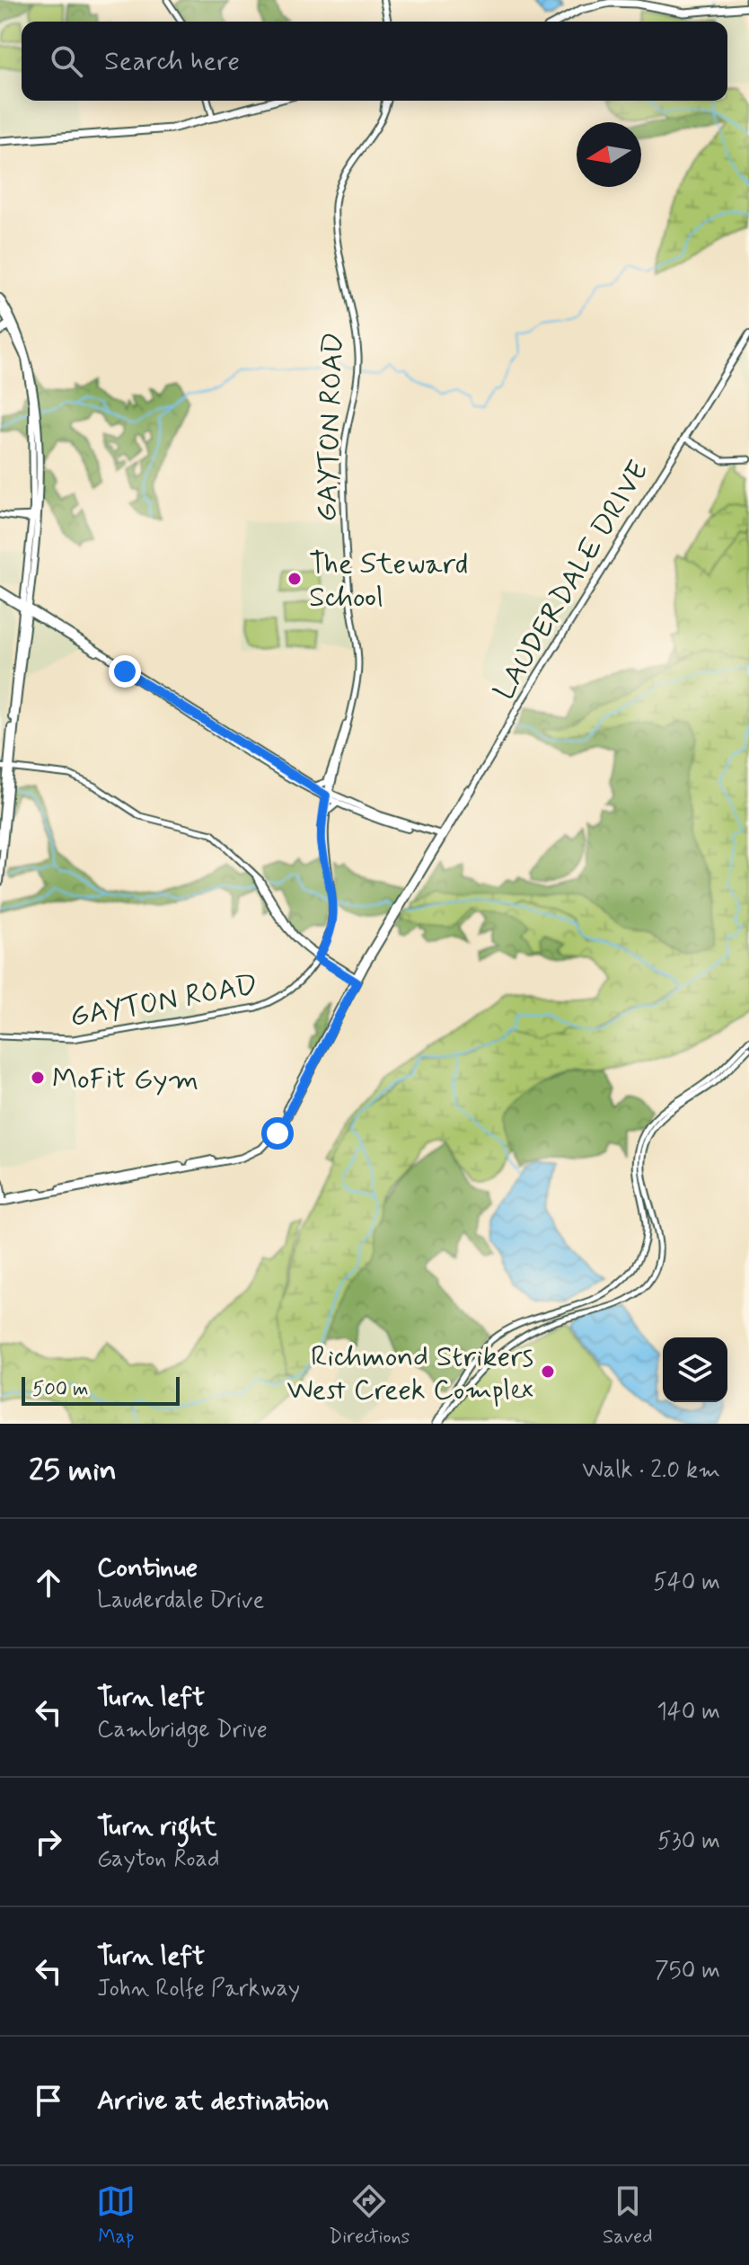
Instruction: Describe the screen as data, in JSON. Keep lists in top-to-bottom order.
{
  "streets": {
    "main road": ["LAUDERDALE DRIVE"],
    "street": ["GAYTON ROAD"]
  },
  "places": ["The Steward School", "MoFit Gym", "Richmond Strikers West Creek Complex"],
  "scale_bar": "500 m",
  "north": "left",
  "page": {
    "search": "Search here",
    "scale": "500 m",
    "heading": ["25 min", "Walk · 2.0 km"],
    "list": [
      ["Continue", "Lauderdale Drive", "540 m"],
      ["Turn left", "Cambridge Drive", "140 m"],
      ["Turn right", "Gayton Road", "530 m"],
      ["Turn left", "John Rolfe Parkway", "750 m"],
      "Arrive at destination"
    ],
    "nav": ["Map", "Directions", "Saved"]
  }
}
